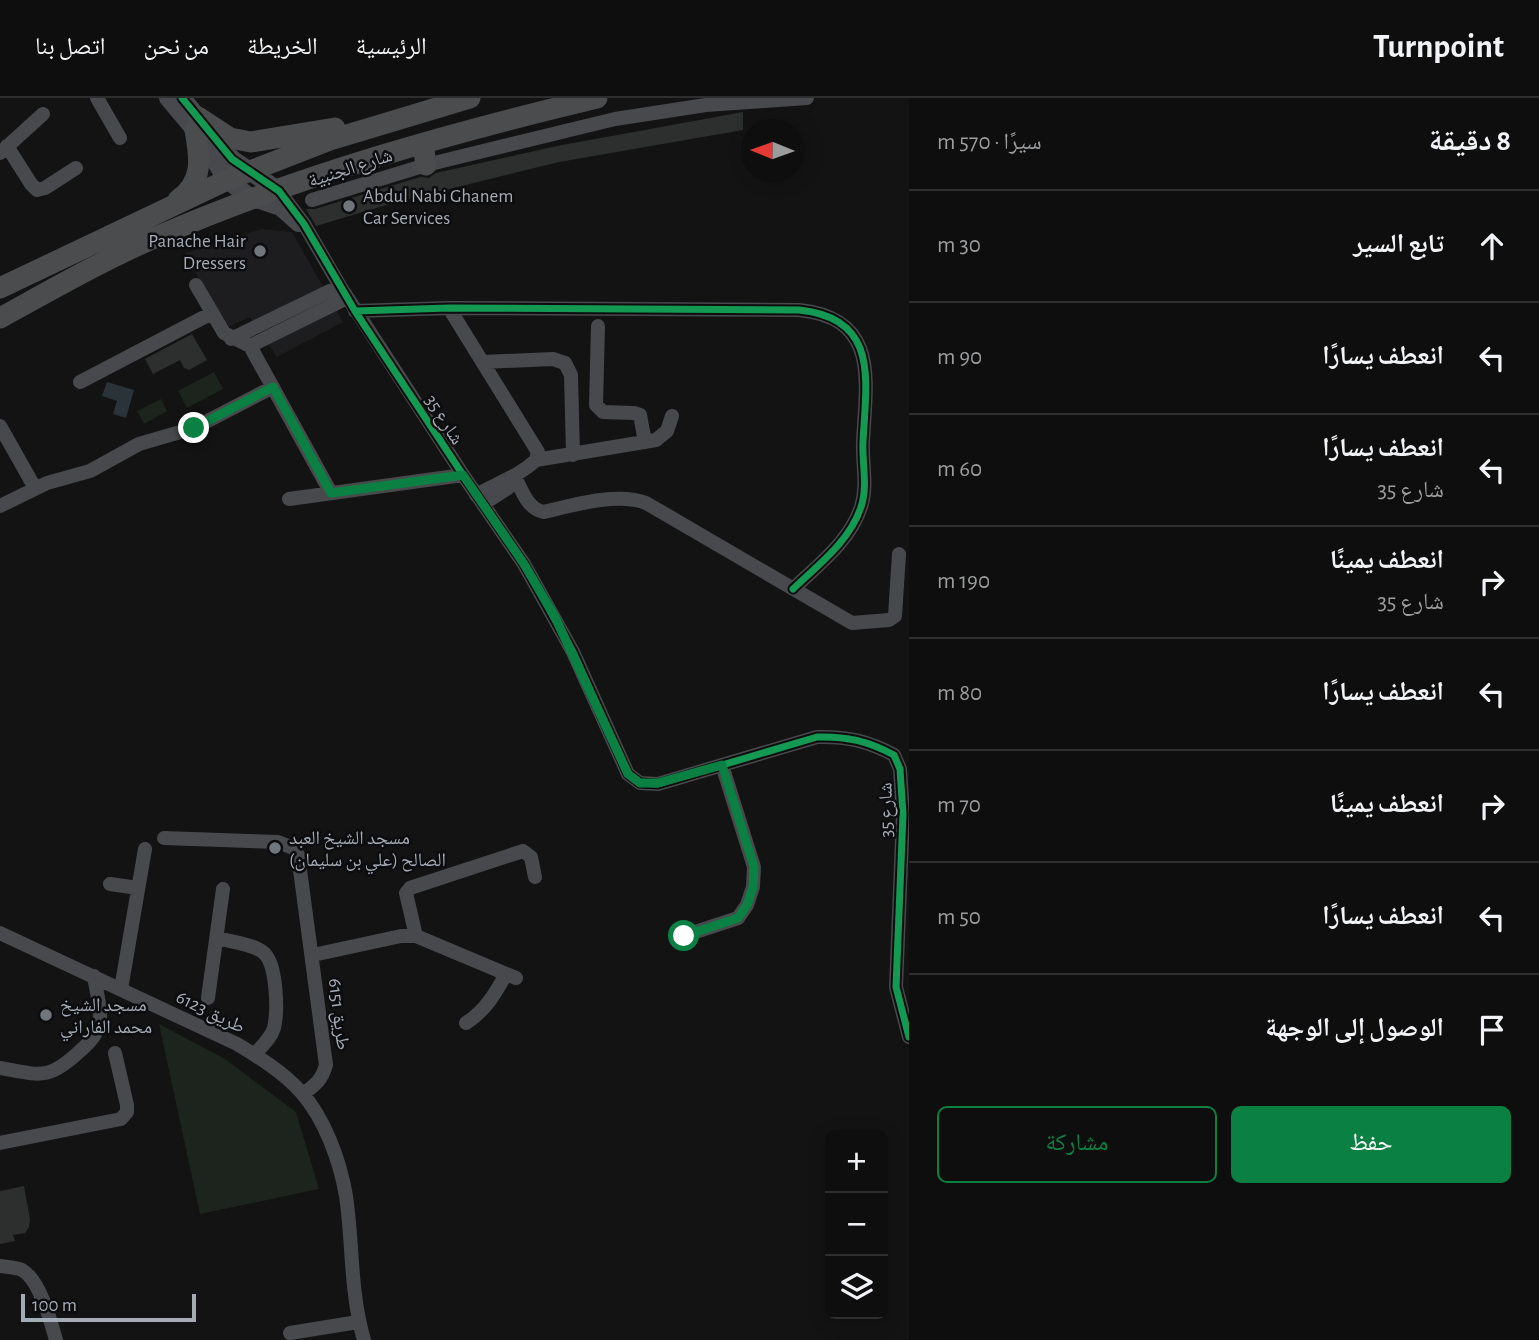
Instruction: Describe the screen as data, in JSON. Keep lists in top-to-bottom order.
{
  "streets": {
    "main road": ["شارع الجنبية"],
    "street": ["شارع 35", "طريق 6123", "طريق 6151"]
  },
  "crossings": [
    ["شارع الجنبية", "شارع 35"],
    ["طريق 6123", "طريق 6151"]
  ],
  "places": [
    "Abdul Nabi Ghanem Car Services",
    "Panache Hair Dressers",
    "مسجد الشيخ العبد الصالح (علي بن سليمان)",
    "مسجد الشيخ محمد الفاراني"
  ],
  "scale_bar": "100 m",
  "north": "left",
  "page": {
    "header": "Turnpoint",
    "nav": [
      "الرئيسية",
      "الخريطة",
      "من نحن",
      "اتصل بنا"
    ],
    "heading": ["8 دقيقة", "سيرًا · 570 m"],
    "list": [
      ["تابع السير", "30 m"],
      ["انعطف يسارًا", "90 m"],
      ["انعطف يسارًا", "شارع 35", "60 m"],
      ["انعطف يمينًا", "شارع 35", "190 m"],
      ["انعطف يسارًا", "80 m"],
      ["انعطف يمينًا", "70 m"],
      ["انعطف يسارًا", "50 m"],
      "الوصول إلى الوجهة"
    ],
    "buttons": ["حفظ", "مشاركة"],
    "map_buttons": ["+", "−"],
    "scale": "100 m"
  }
}
